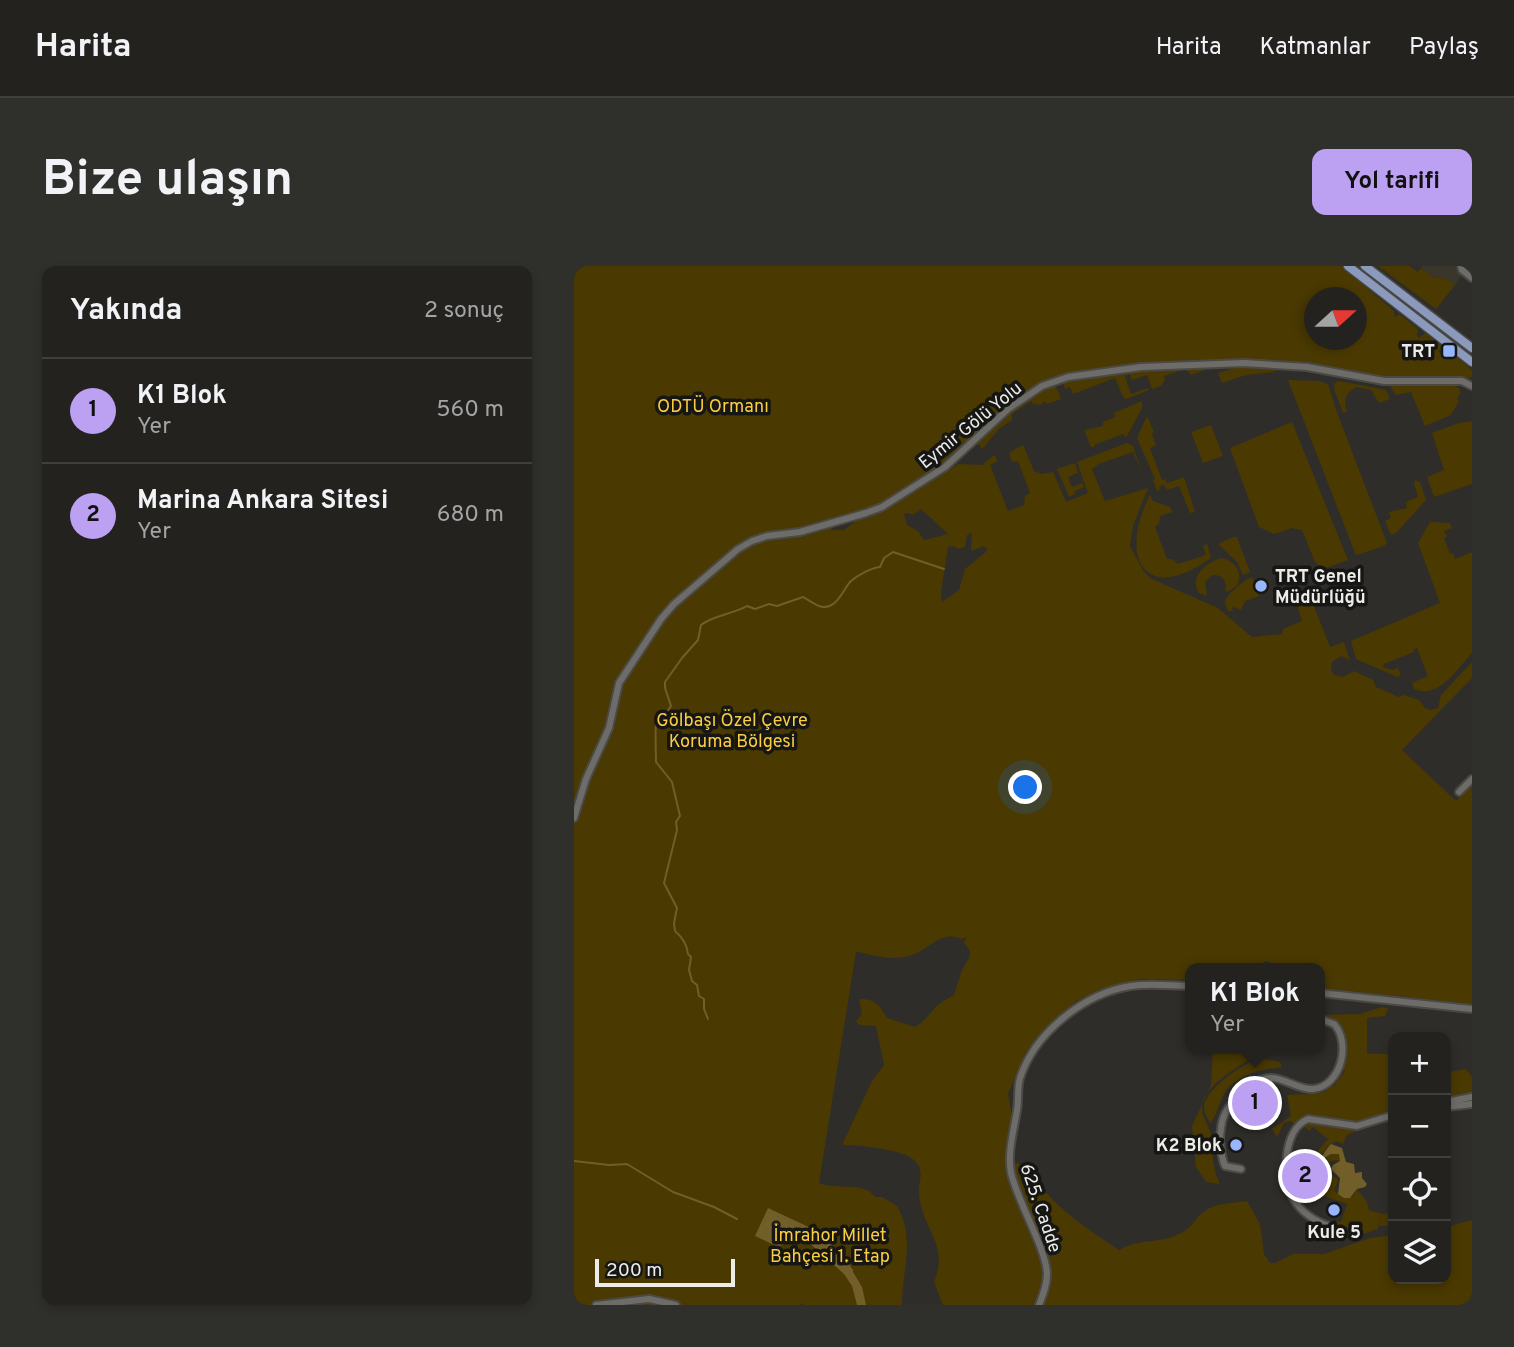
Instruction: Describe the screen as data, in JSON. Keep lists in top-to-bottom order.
{
  "streets": {
    "street": ["Eymir Gölü Yolu", "625. Cadde"]
  },
  "parks": ["ODTÜ Ormanı", "Gölbaşı Özel Çevre Koruma Bölgesi", "İmrahor Millet Bahçesi 1. Etap"],
  "places": {
    "transit": ["TRT"],
    "other": ["TRT Genel Müdürlüğü", "K2 Blok", "Kule 5"]
  },
  "scale_bar": "200 m",
  "north": "right",
  "page": {
    "header": "Harita",
    "nav": ["Harita", "Katmanlar", "Paylaş"],
    "buttons": "Yol tarifi",
    "title": "Bize ulaşın",
    "heading": ["Yakında", "2 sonuç"],
    "list": [
      {
        "mark": "1",
        "name": "K1 Blok",
        "note": "Yer",
        "value": "560 m"
      },
      {
        "mark": "2",
        "name": "Marina Ankara Sitesi",
        "note": "Yer",
        "value": "680 m"
      }
    ],
    "popup": ["K1 Blok", "Yer"],
    "map_buttons": ["+", "−"],
    "pins": ["1", "2"],
    "scale": "200 m"
  }
}
